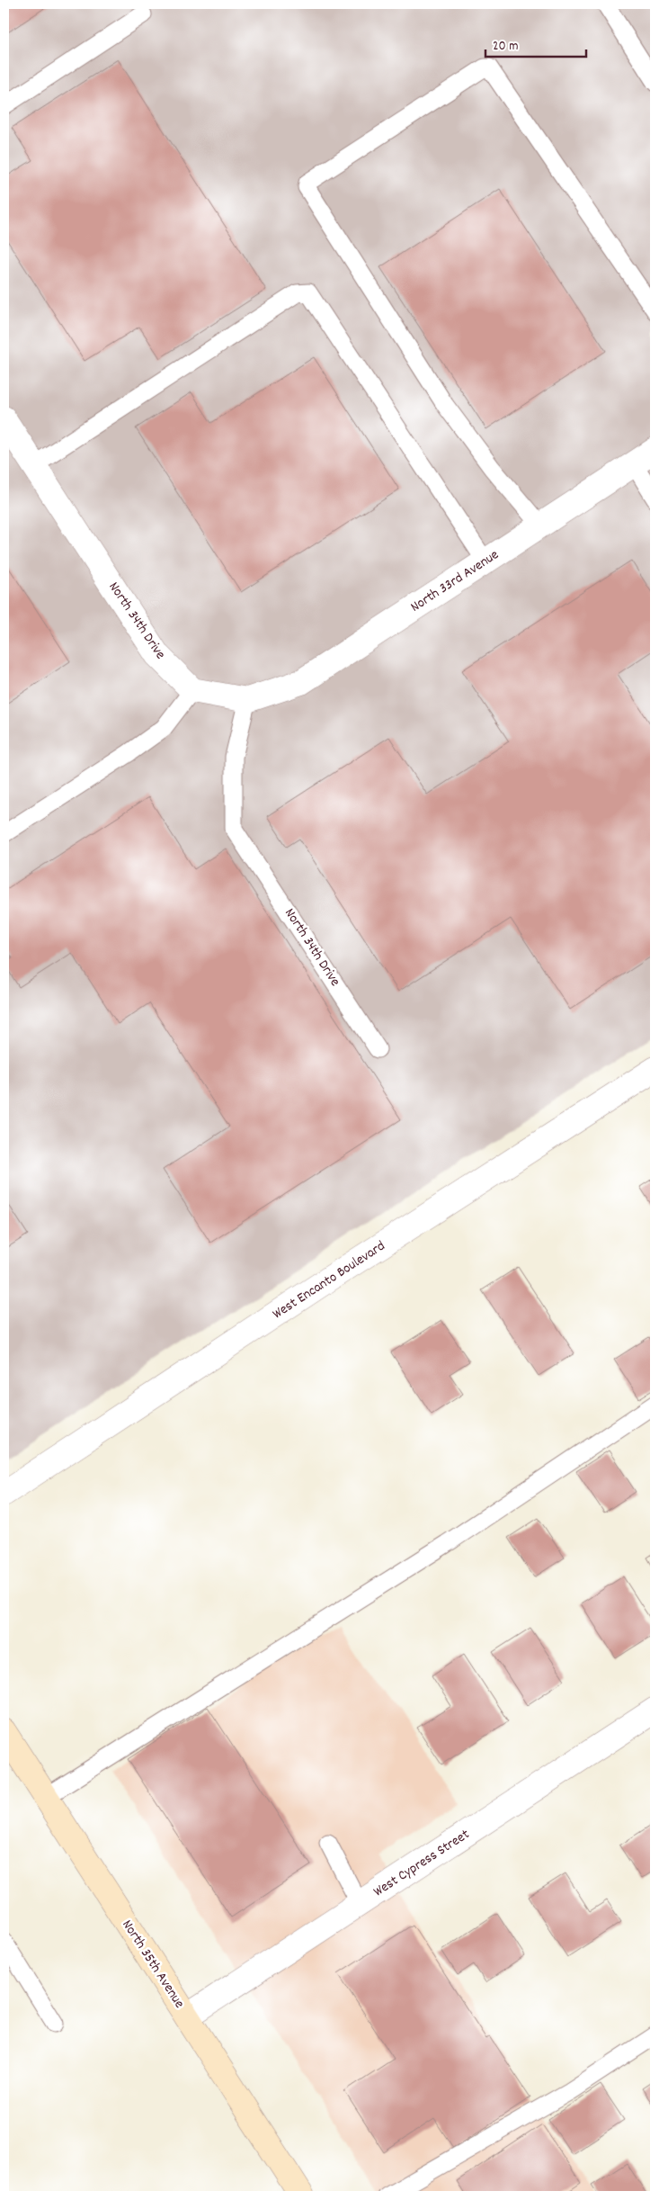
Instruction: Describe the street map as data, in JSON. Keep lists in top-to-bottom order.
{
  "streets": {
    "main road": ["North 35th Avenue"],
    "street": [
      "North 33rd Avenue",
      "North 34th Drive",
      "West Encanto Boulevard",
      "West Cypress Street"
    ]
  },
  "crossings": [
    ["North 33rd Avenue", "North 34th Drive"],
    ["West Cypress Street", "North 35th Avenue"]
  ],
  "scale_bar": "20 m"
}
